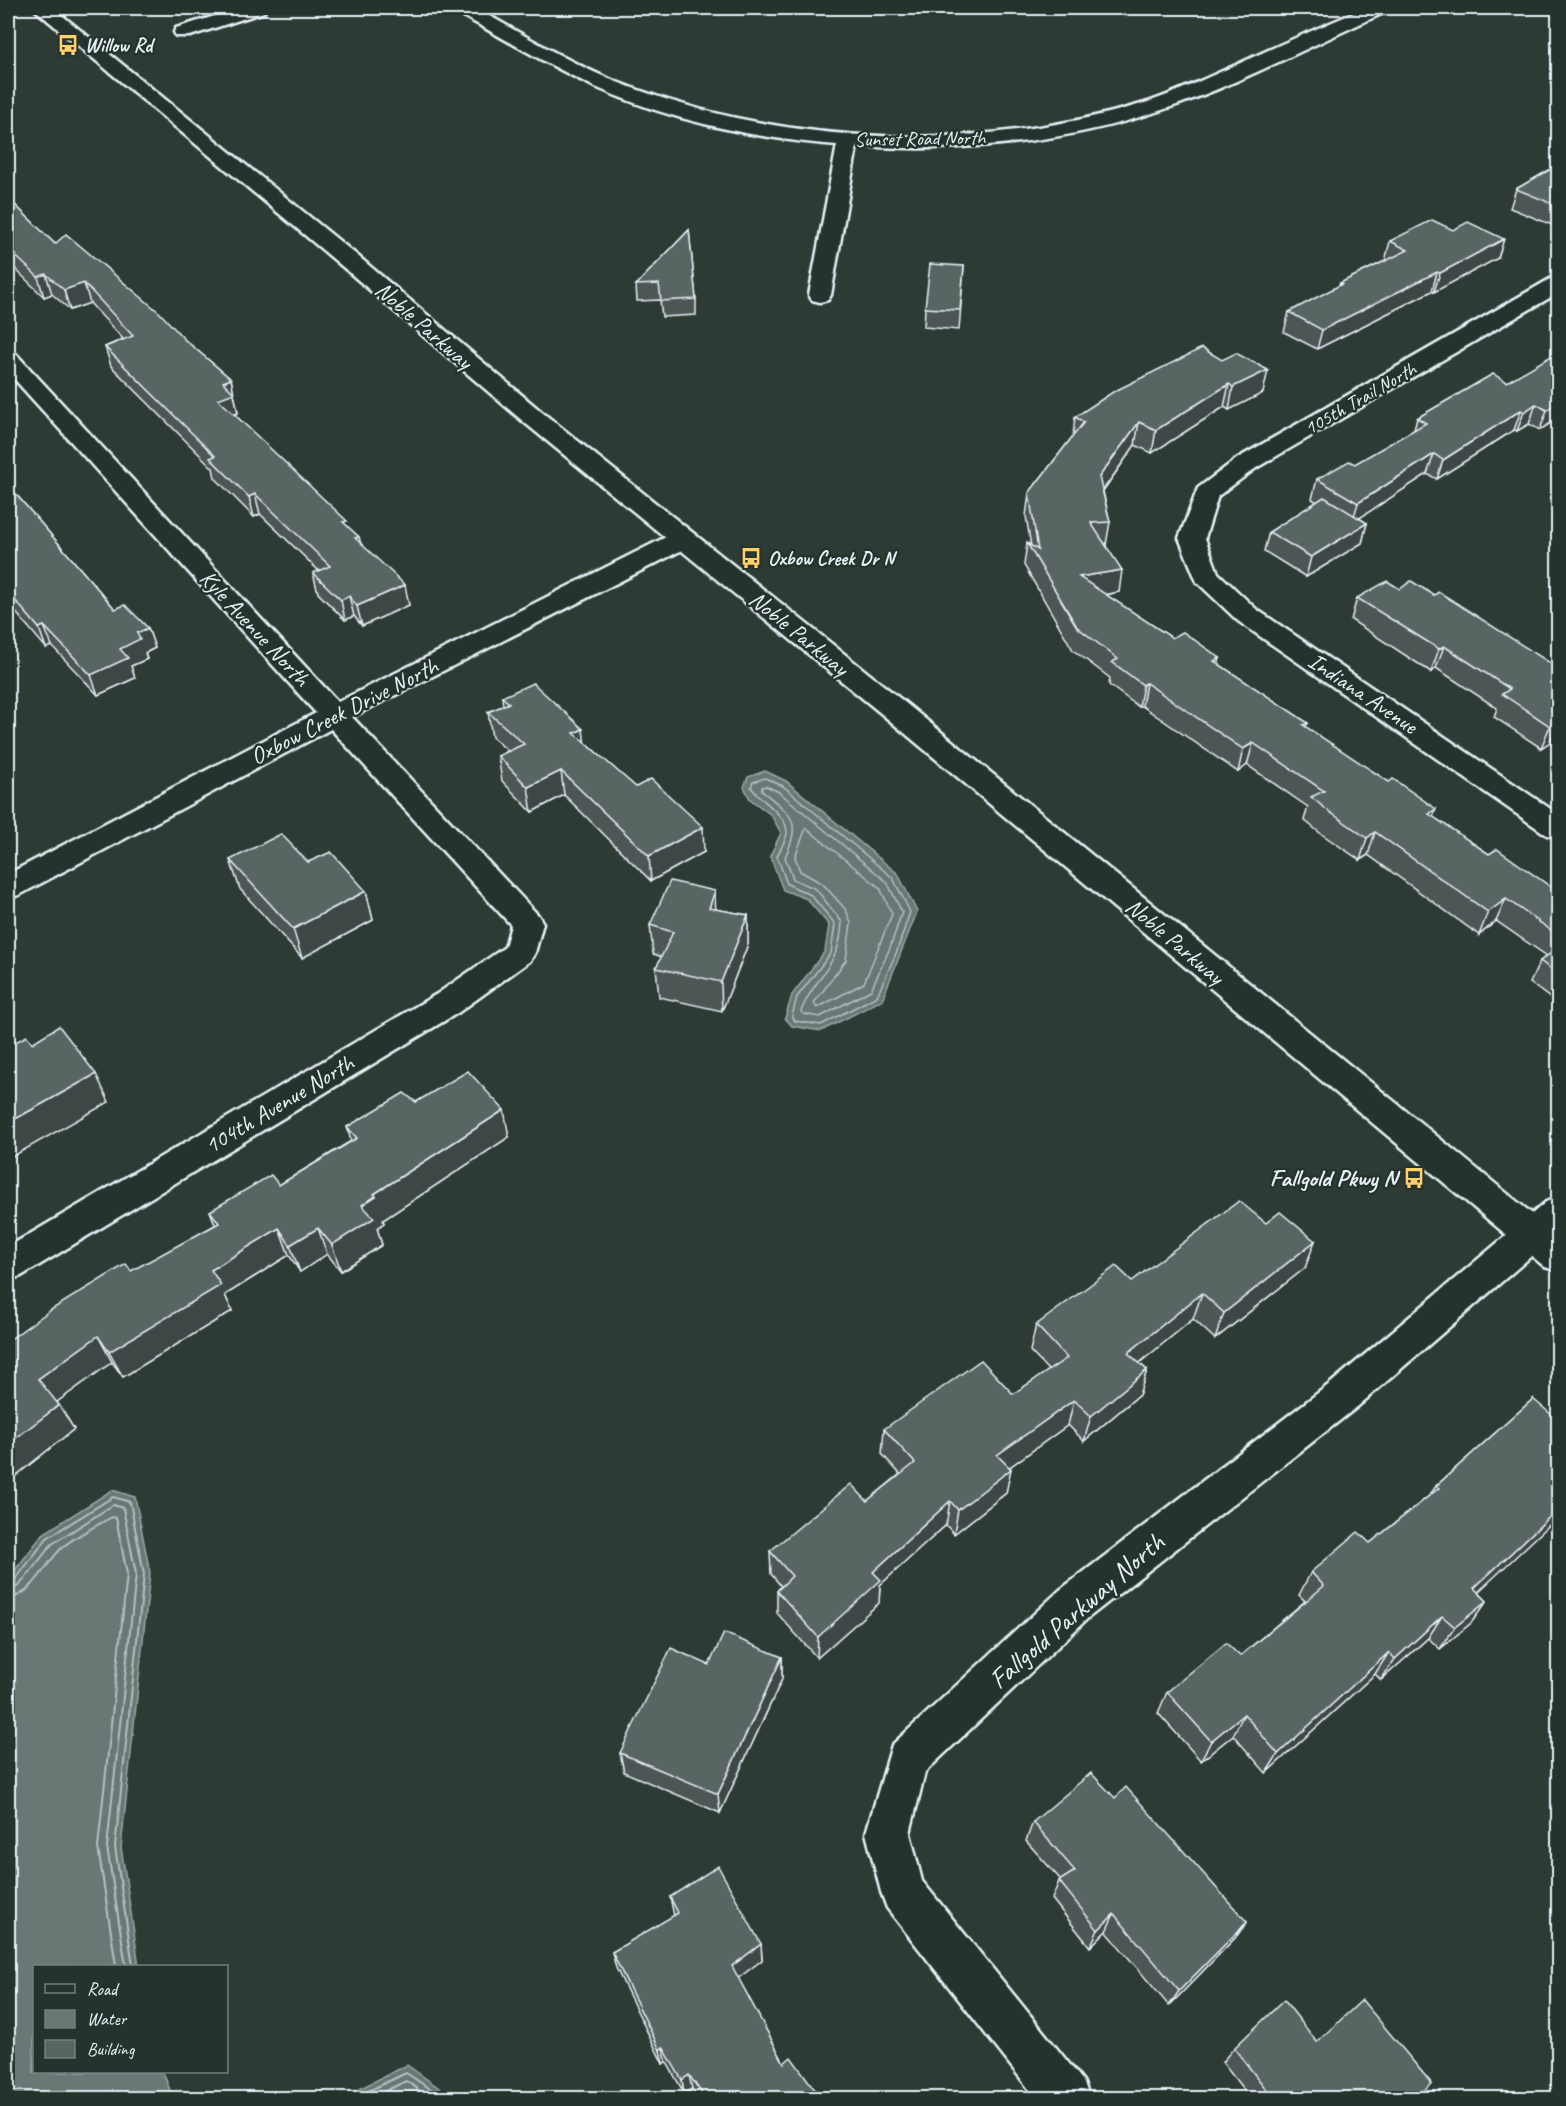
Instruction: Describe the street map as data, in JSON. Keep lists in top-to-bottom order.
{
  "streets": {
    "street": [
      "Sunset Road North",
      "Noble Parkway",
      "105th Trail North",
      "Kyle Avenue North",
      "Indiana Avenue",
      "Oxbow Creek Drive North",
      "104th Avenue North",
      "Fallgold Parkway North"
    ]
  },
  "crossings": [
    ["Noble Parkway", "Oxbow Creek Drive North"],
    ["Noble Parkway", "Fallgold Parkway North"],
    ["105th Trail North", "Indiana Avenue"],
    ["Kyle Avenue North", "Oxbow Creek Drive North"],
    ["Kyle Avenue North", "104th Avenue North"]
  ],
  "places": {
    "bus stop": ["Willow Rd", "Oxbow Creek Dr N", "Fallgold Pkwy N"]
  },
  "legend": ["Road", "Water", "Building"]
}
